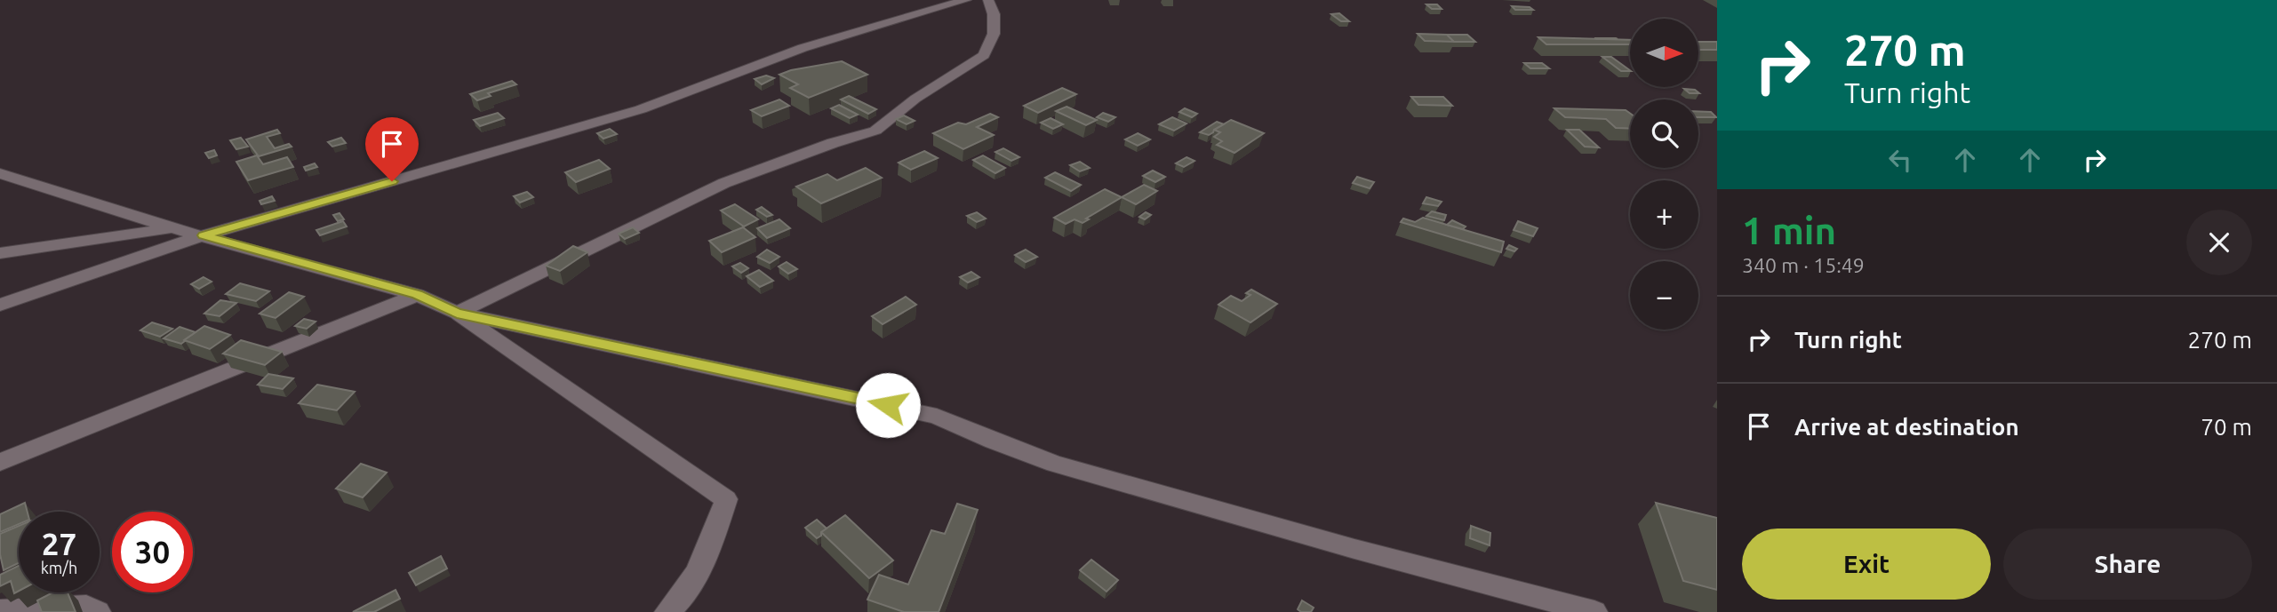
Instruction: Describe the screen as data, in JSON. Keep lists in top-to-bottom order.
{
  "north": "right",
  "page": {
    "turn": ["270 m", "Turn right"],
    "map_buttons": ["+", "−"],
    "heading": ["1 min", "340 m · 15:49"],
    "list": [
      {
        "name": "Turn right",
        "value": "270 m"
      },
      {
        "name": "Arrive at destination",
        "value": "70 m"
      }
    ],
    "speed": "27 km/h",
    "limit": "30",
    "buttons": ["Exit", "Share"]
  }
}
